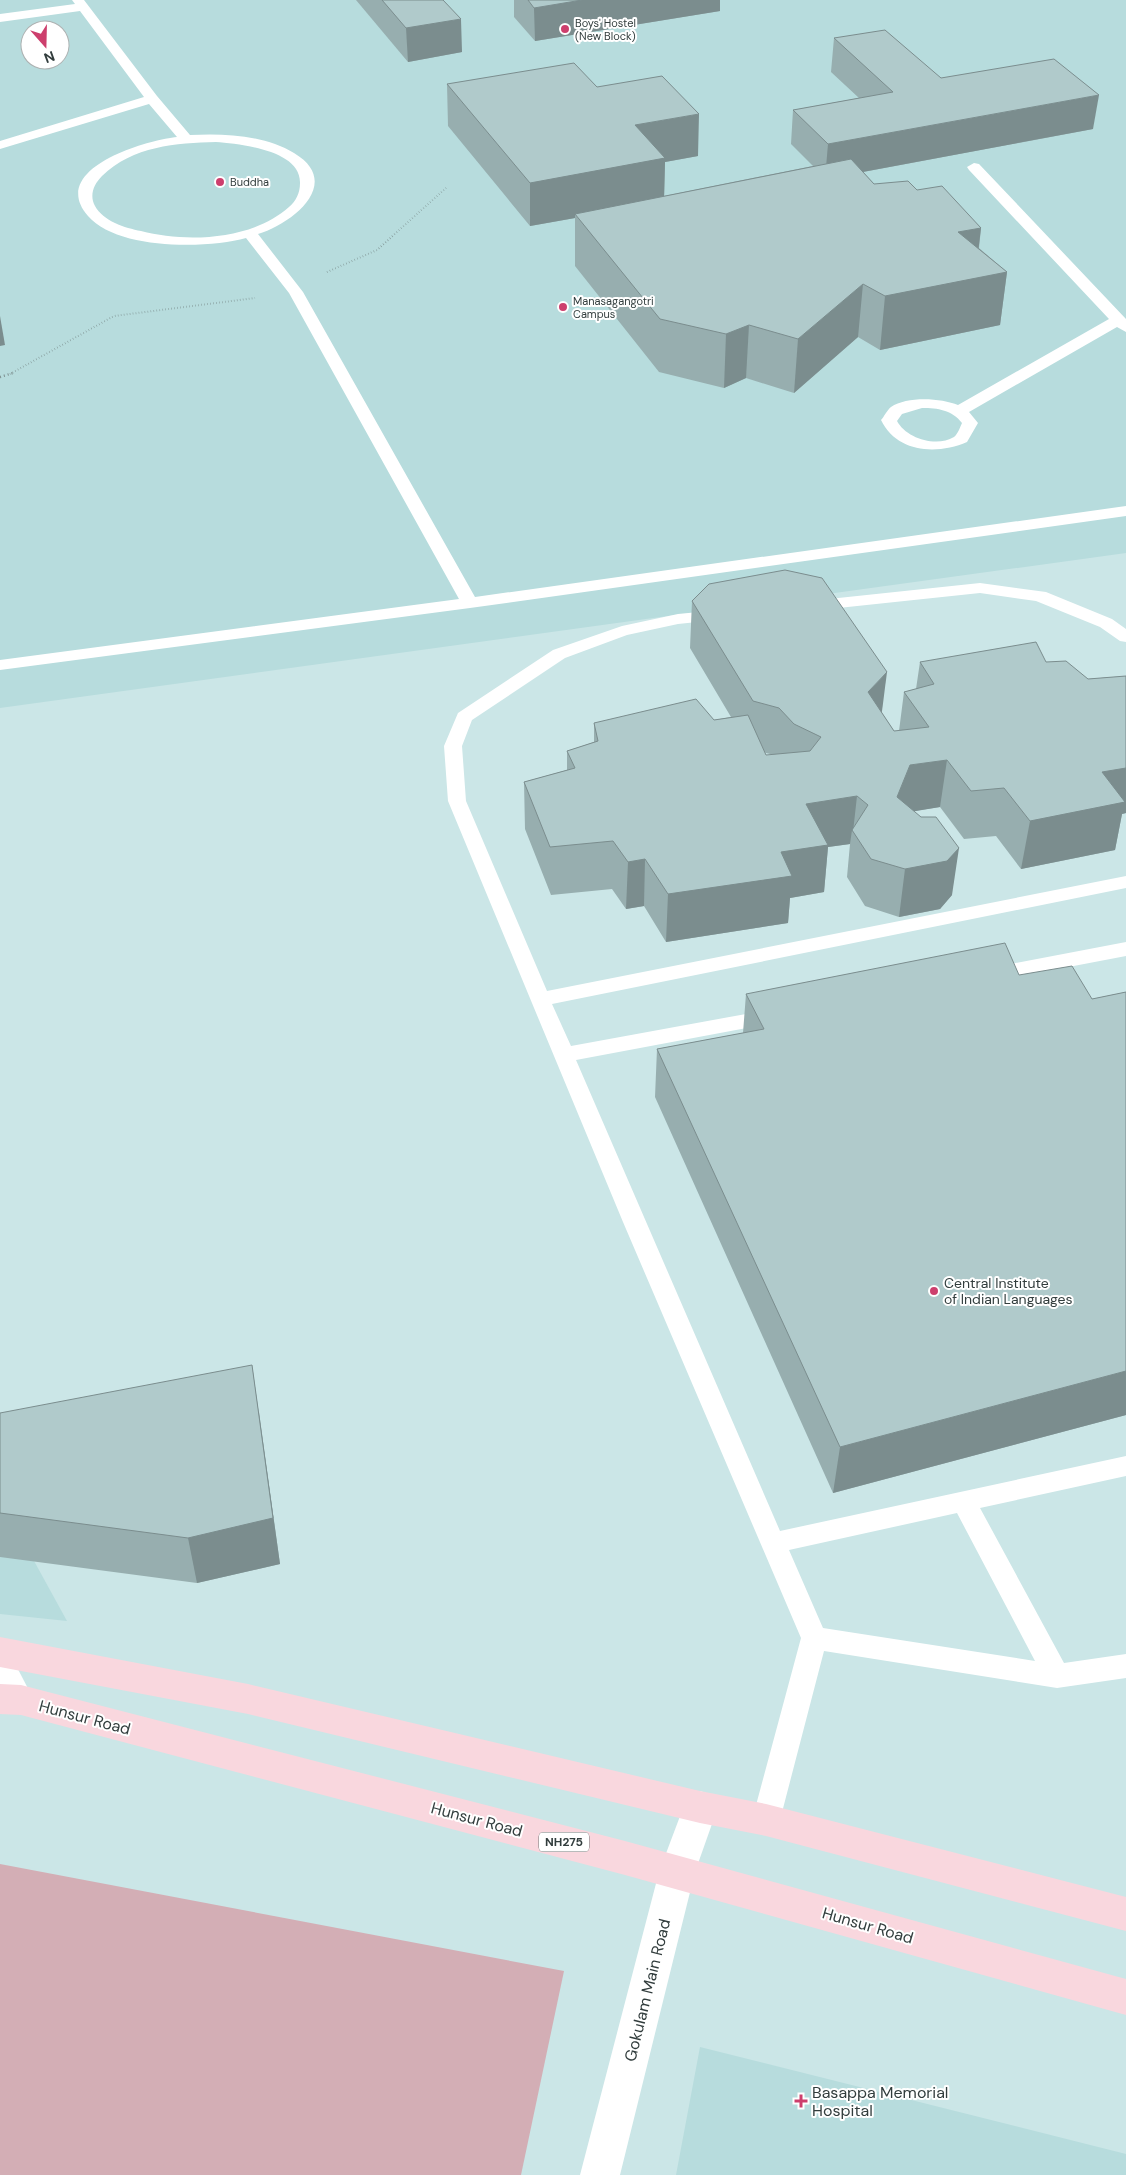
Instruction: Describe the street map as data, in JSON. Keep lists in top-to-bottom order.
{
  "streets": {
    "main road": ["Hunsur Road", "NH275"],
    "street": ["Gokulam Main Road"]
  },
  "crossings": [
    ["Hunsur Road", "Gokulam Main Road"]
  ],
  "places": {
    "other": [
      "Boys' Hostel (New Block)",
      "Buddha",
      "Manasagangotri Campus",
      "Central Institute of Indian Languages"
    ],
    "health": ["Basappa Memorial Hospital"]
  },
  "north": "bottom"
}
